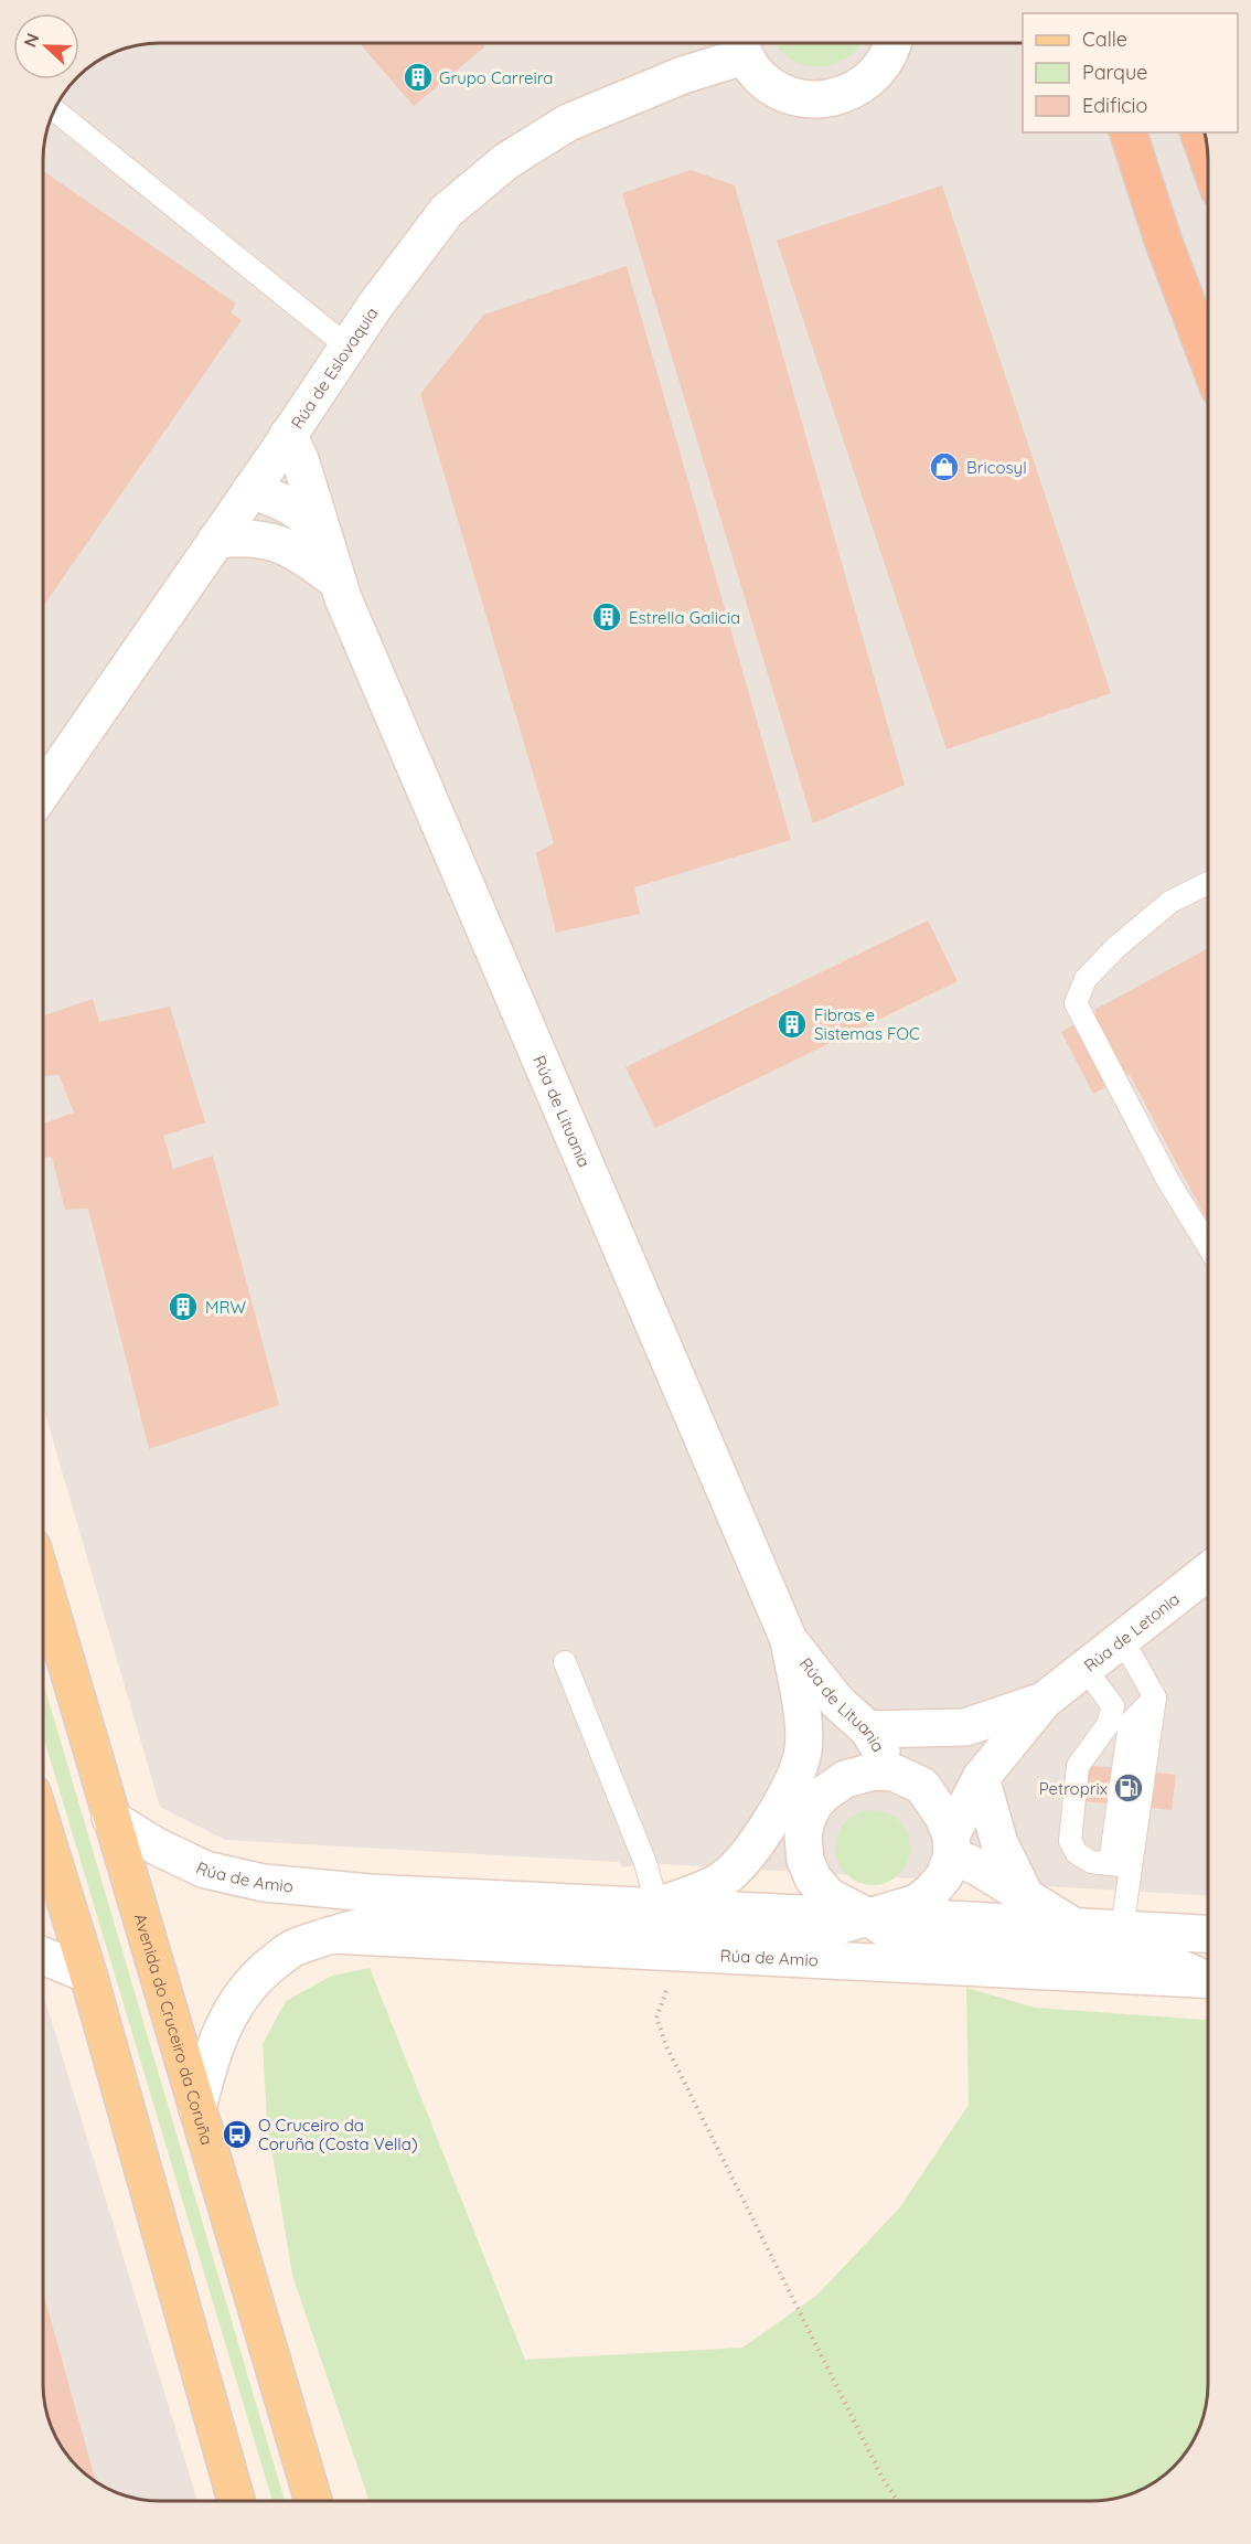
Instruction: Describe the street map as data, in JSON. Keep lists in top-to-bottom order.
{
  "streets": {
    "main road": ["Avenida do Cruceiro da Coruña"],
    "street": [
      "Rúa de Eslovaquia",
      "Rúa de Lituania",
      "Rúa de Letonia",
      "Rúa de Amio"
    ]
  },
  "crossings": [
    ["Rúa de Eslovaquia", "Rúa de Lituania"],
    ["Rúa de Lituania", "Rúa de Letonia"],
    ["Rúa de Lituania", "Rúa de Amio"],
    ["Rúa de Letonia", "Rúa de Amio"],
    ["Rúa de Amio", "Avenida do Cruceiro da Coruña"]
  ],
  "places": {
    "building": [
      "Grupo Carreira",
      "Estrella Galicia",
      "Fibras e Sistemas FOC",
      "MRW"
    ],
    "shop": ["Bricosyl"],
    "fuel station": ["Petroprix"],
    "bus stop": ["O Cruceiro da Coruña (Costa Vella)"]
  },
  "legend": ["Calle", "Parque", "Edificio"],
  "north": "left"
}
